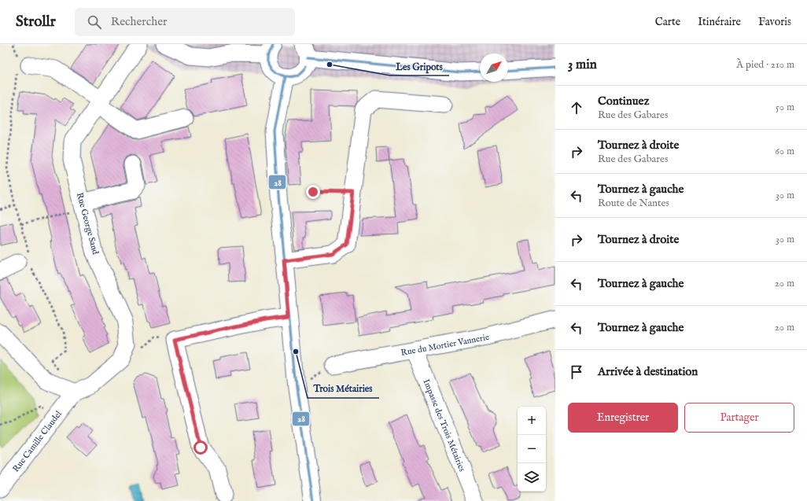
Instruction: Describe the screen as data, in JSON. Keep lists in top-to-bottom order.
{
  "streets": {
    "street": [
      "Rue George Sand",
      "Rue du Mortier Vannerie",
      "Impasse des Trois Métairies",
      "Rue Camille Claudel"
    ]
  },
  "crossings": [
    ["Rue George Sand", "Rue Camille Claudel"],
    ["Rue du Mortier Vannerie", "Impasse des Trois Métairies"]
  ],
  "places": ["Les Gripots", "Trois Métairies"],
  "lines": ["transit line 28"],
  "north": "top right",
  "page": {
    "header": "Strollr",
    "search": "Rechercher",
    "nav": ["Carte", "Itinéraire", "Favoris"],
    "heading": ["3 min", "À pied · 210 m"],
    "list": [
      ["Continuez", "Rue des Gabares", "50 m"],
      ["Tournez à droite", "Rue des Gabares", "60 m"],
      ["Tournez à gauche", "Route de Nantes", "30 m"],
      ["Tournez à droite", "30 m"],
      ["Tournez à gauche", "20 m"],
      ["Tournez à gauche", "20 m"],
      "Arrivée à destination"
    ],
    "buttons": ["Enregistrer", "Partager"],
    "map_buttons": ["+", "−"]
  }
}
